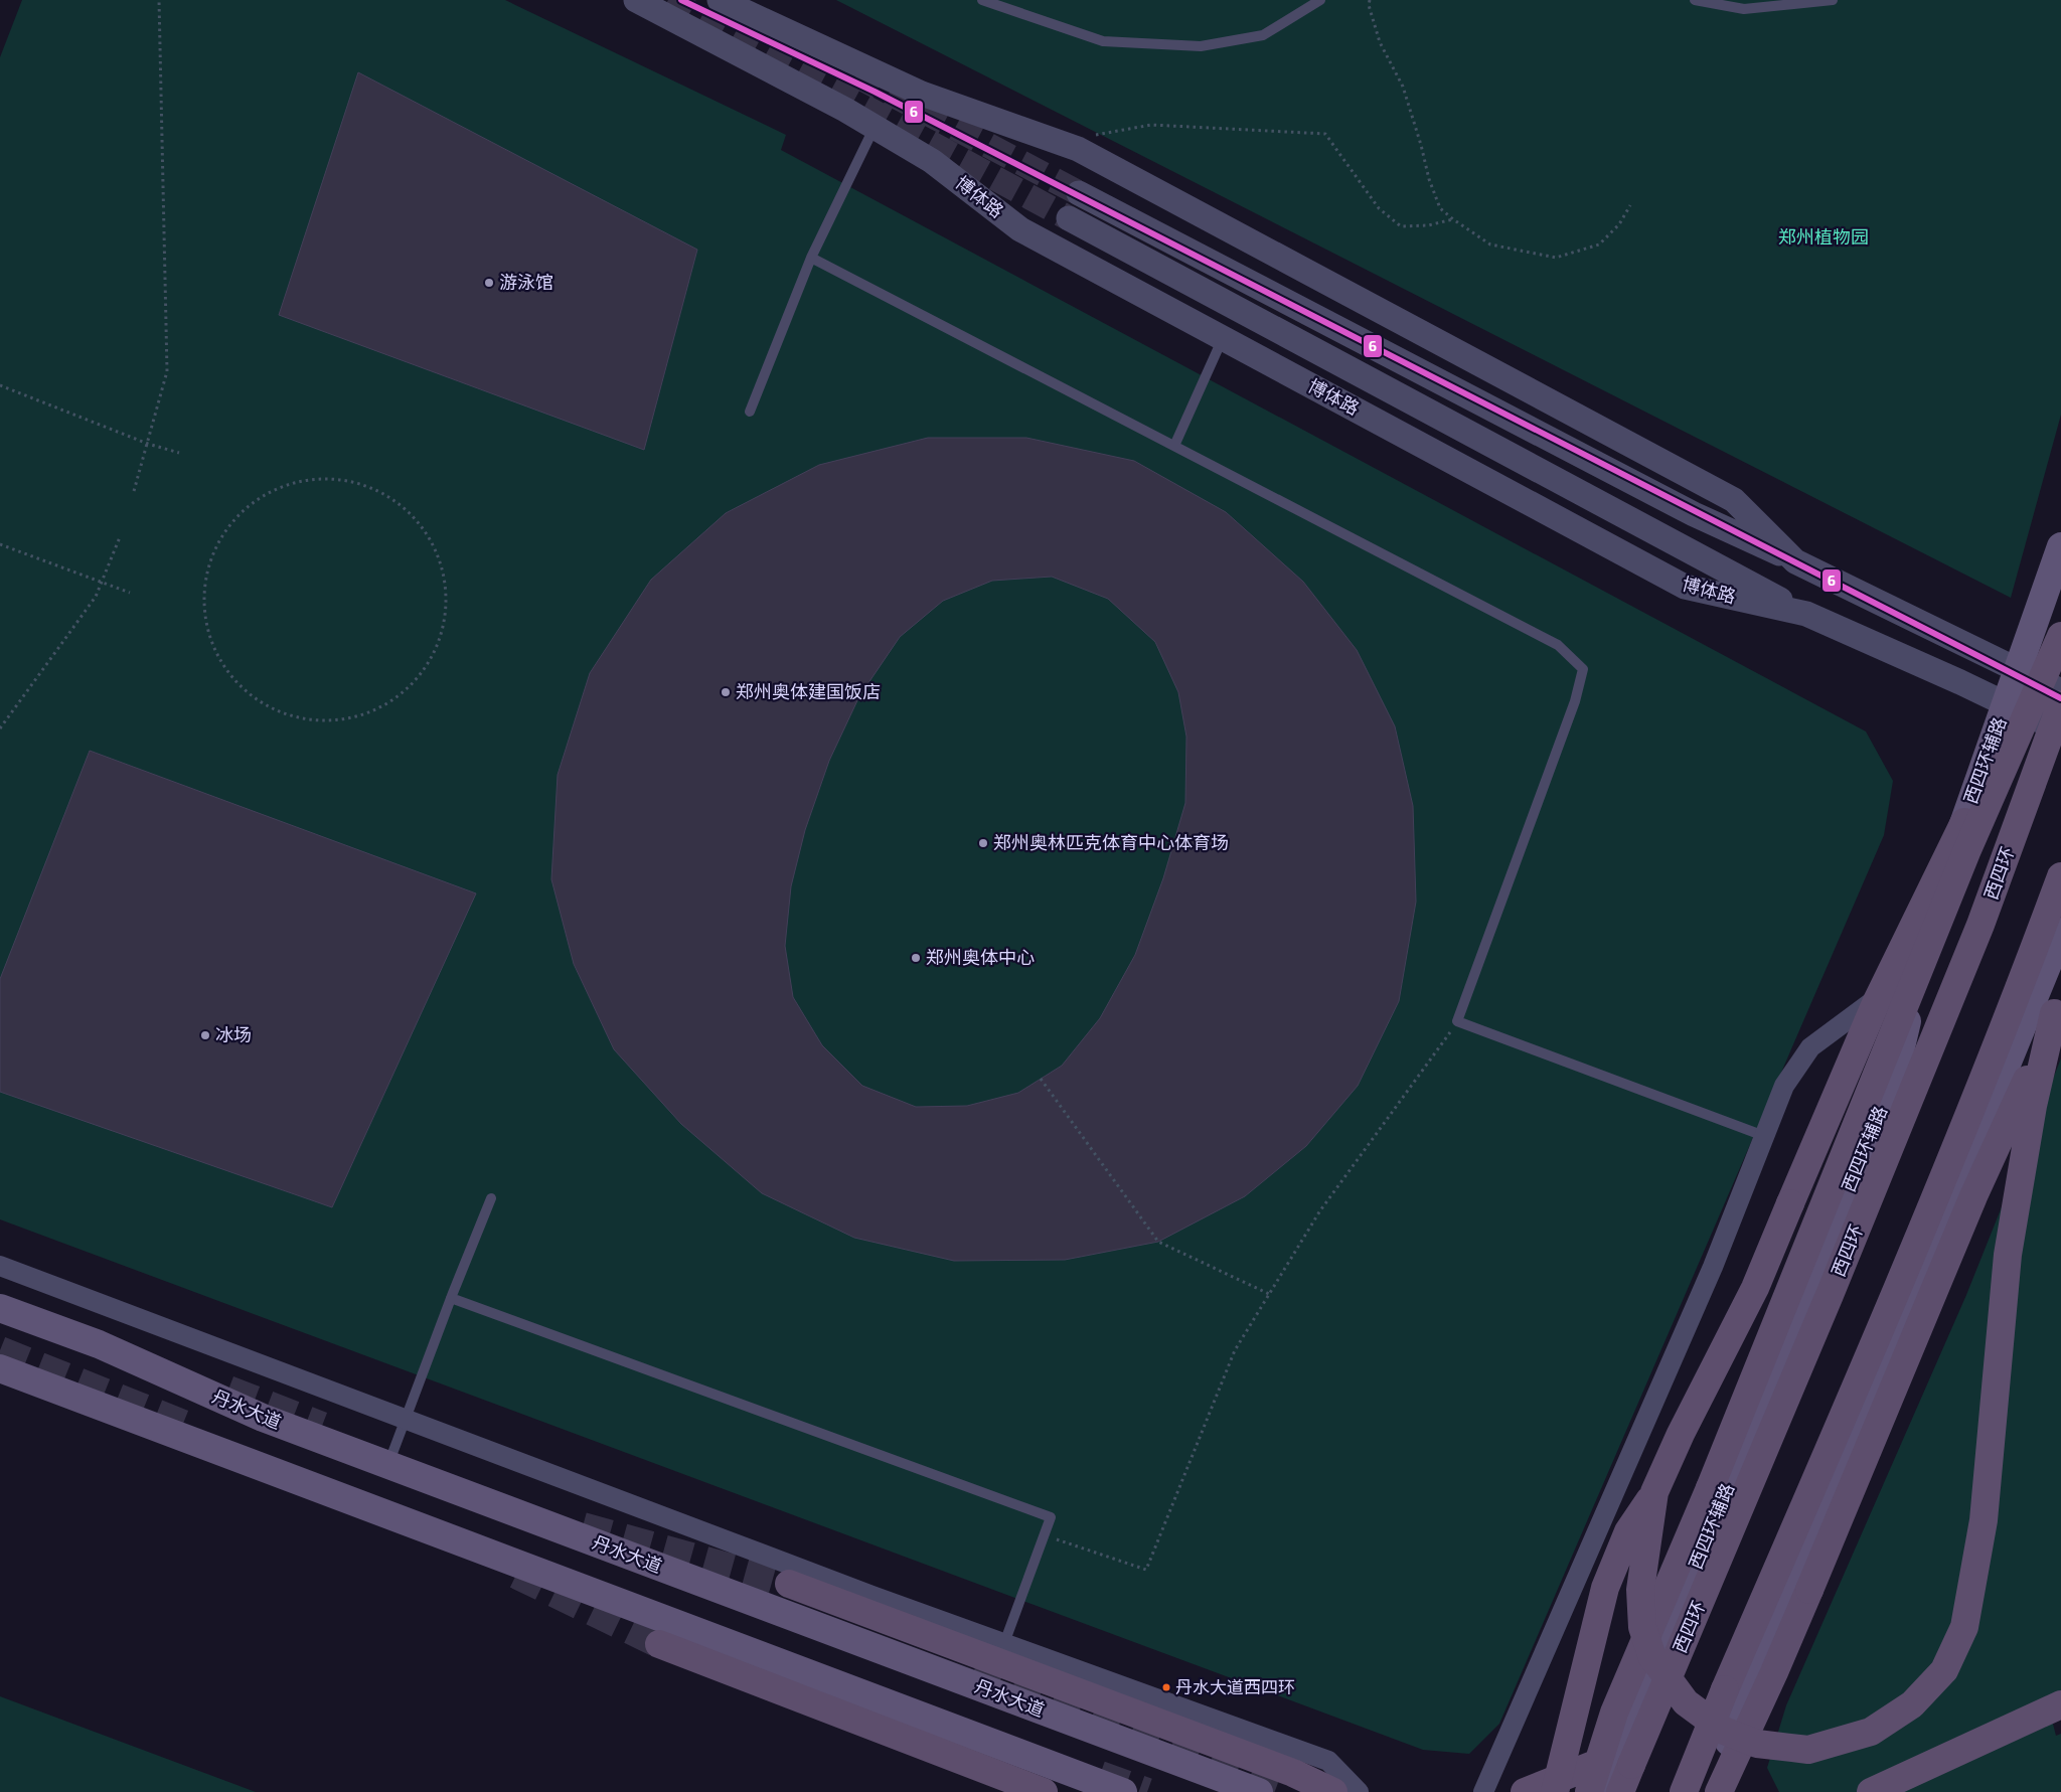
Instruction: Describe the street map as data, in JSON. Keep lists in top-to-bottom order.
{
  "streets": {
    "highway": ["西四环"],
    "main road": ["西四环辅路", "丹水大道"],
    "street": ["博体路"]
  },
  "crossings": [
    ["博体路", "西四环辅路"],
    ["博体路", "西四环"]
  ],
  "parks": ["郑州植物园"],
  "places": [
    "游泳馆",
    "郑州奥体建国饭店",
    "郑州奥林匹克体育中心体育场",
    "郑州奥体中心",
    "冰场",
    "丹水大道西四环"
  ],
  "lines": ["transit line 6"]
}
